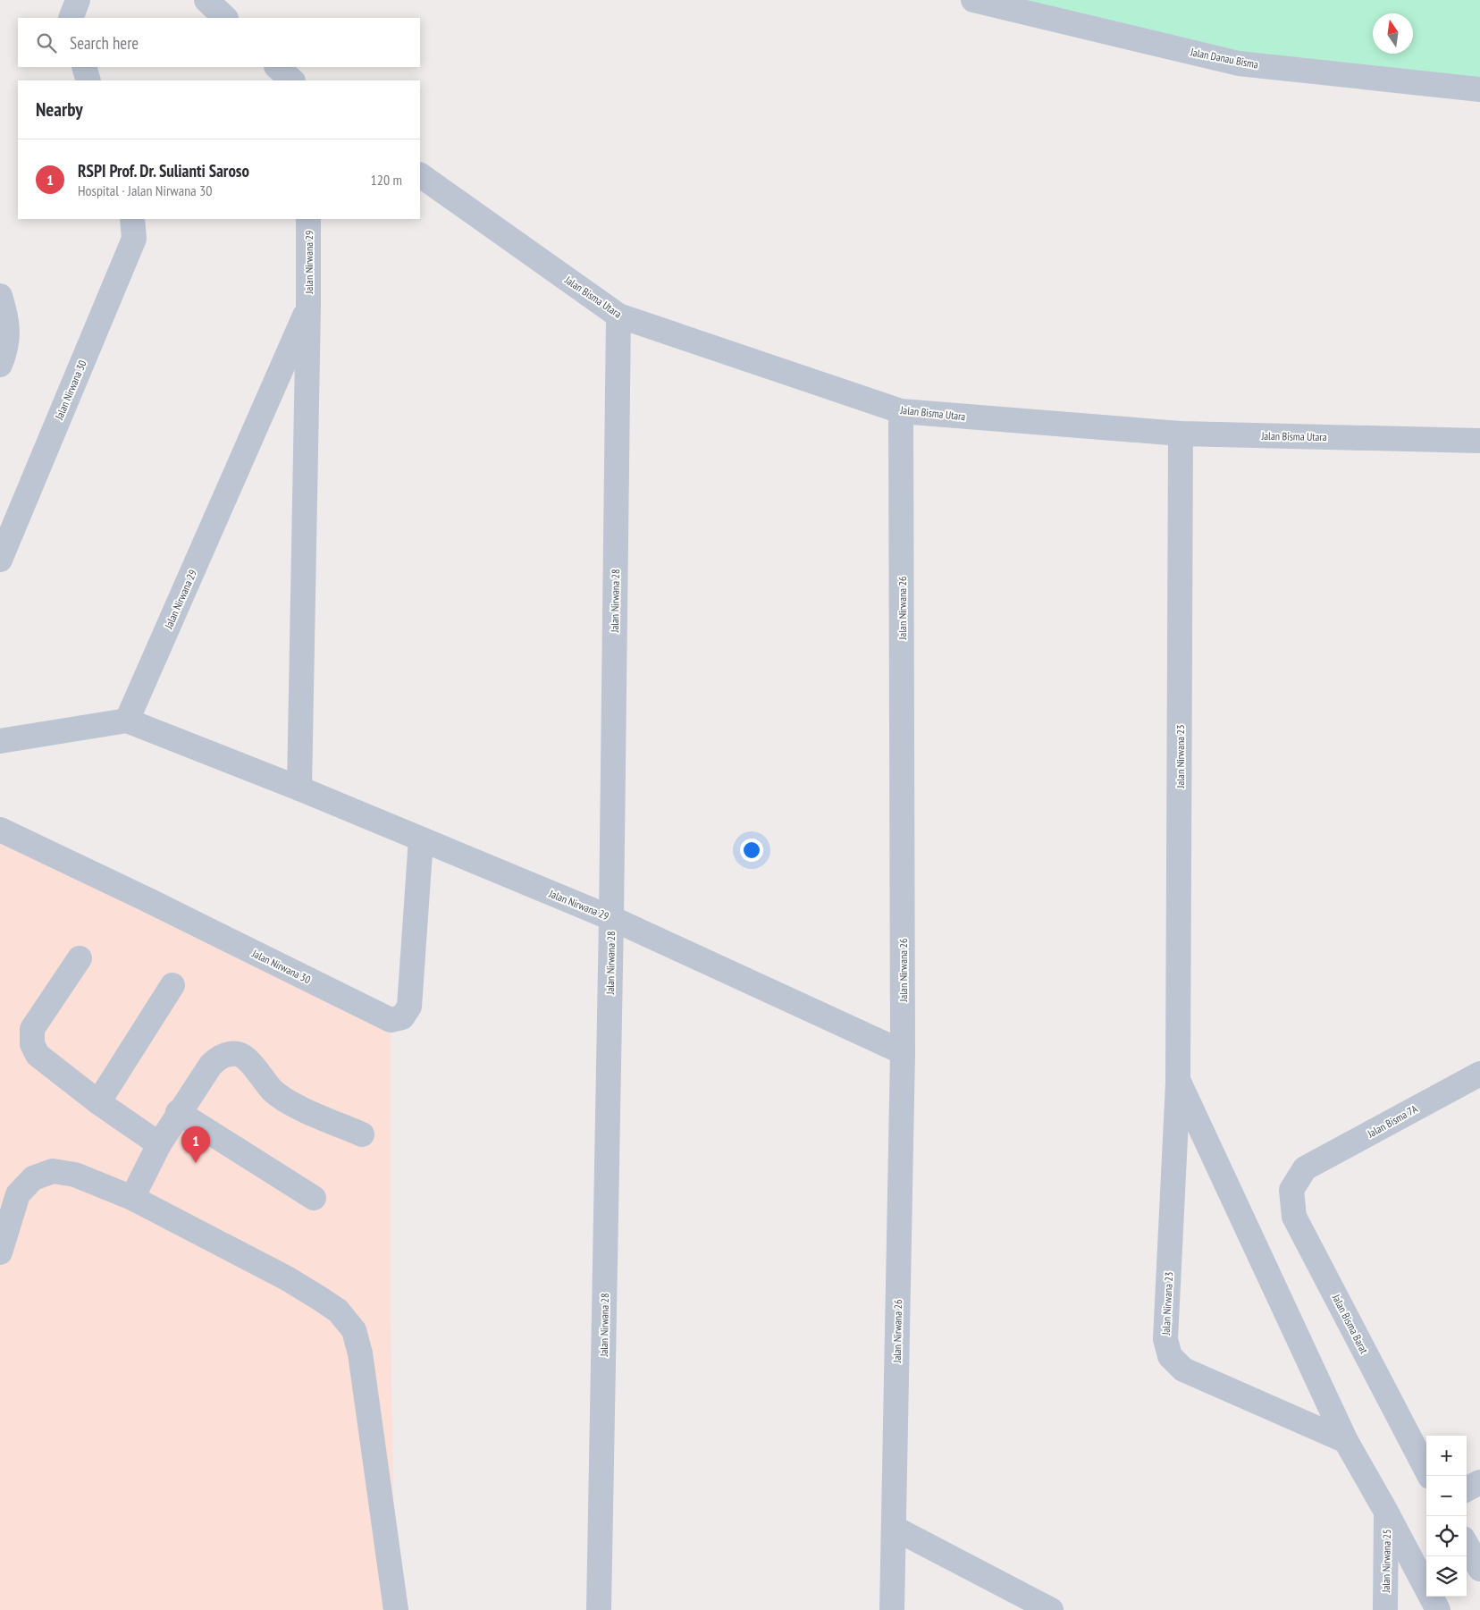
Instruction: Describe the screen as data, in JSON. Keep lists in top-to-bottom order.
{
  "streets": {
    "street": [
      "Jalan Danau Bisma",
      "Jalan Nirwana 29",
      "Jalan Bisma Utara",
      "Jalan Nirwana 30",
      "Jalan Nirwana 28",
      "Jalan Nirwana 26",
      "Jalan Nirwana 23",
      "Jalan Bisma 7A",
      "Jalan Bisma Barat",
      "Jalan Nirwana 25"
    ]
  },
  "crossings": [
    ["Jalan Nirwana 29", "Jalan Nirwana 30"],
    ["Jalan Nirwana 29", "Jalan Nirwana 28"],
    ["Jalan Nirwana 29", "Jalan Nirwana 26"],
    ["Jalan Bisma Utara", "Jalan Nirwana 28"],
    ["Jalan Bisma Utara", "Jalan Nirwana 26"],
    ["Jalan Bisma Utara", "Jalan Nirwana 23"],
    ["Jalan Nirwana 23", "Jalan Nirwana 25"],
    ["Jalan Bisma 7A", "Jalan Bisma Barat"]
  ],
  "north": "top",
  "page": {
    "search": "Search here",
    "heading": "Nearby",
    "list": [
      {
        "mark": "1",
        "name": "RSPI Prof. Dr. Sulianti Saroso",
        "note": "Hospital · Jalan Nirwana 30",
        "value": "120 m"
      }
    ],
    "pins": "1",
    "map_buttons": ["+", "−"]
  }
}
